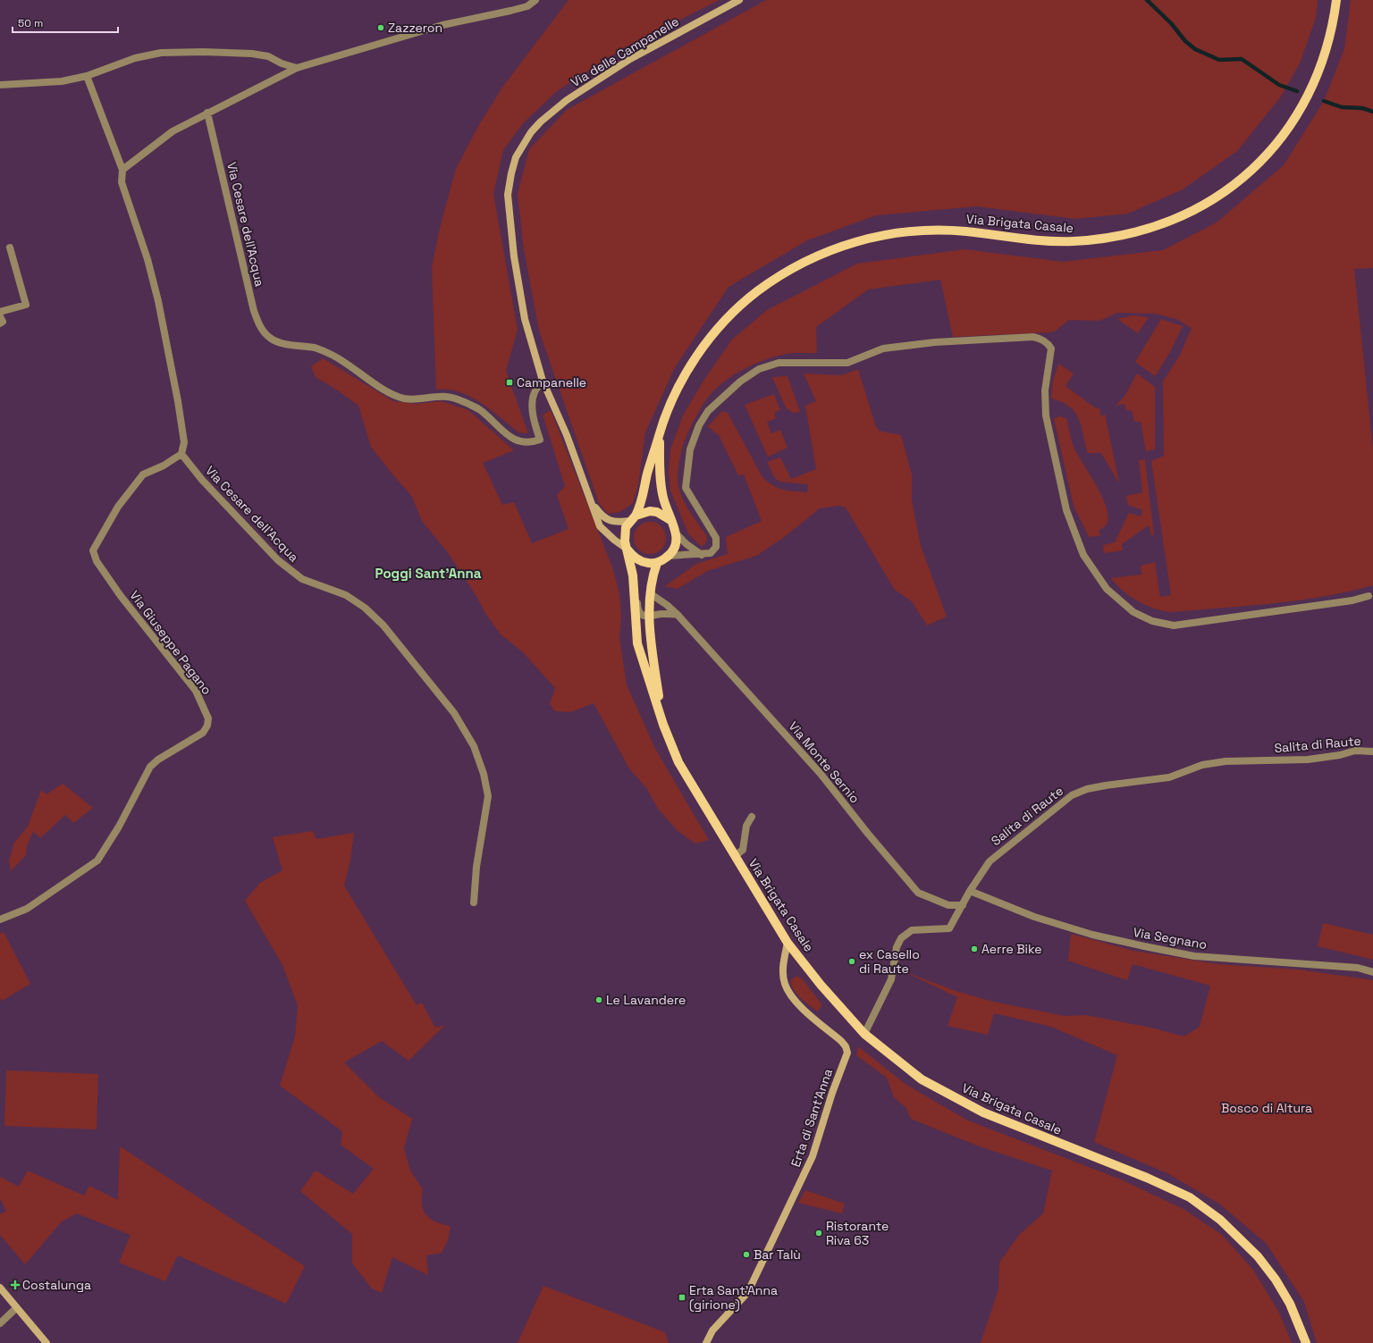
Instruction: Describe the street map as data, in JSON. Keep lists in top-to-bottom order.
{
  "streets": {
    "main road": ["Via Brigata Casale"],
    "street": [
      "Via delle Campanelle",
      "Via Cesare dell'Acqua",
      "Via Giuseppe Pagano",
      "Salita di Raute",
      "Via Monte Sernio",
      "Via Segnano",
      "Erta di Sant'Anna"
    ]
  },
  "crossings": [
    ["Via delle Campanelle", "Via Brigata Casale"],
    ["Via delle Campanelle", "Via Cesare dell'Acqua"],
    ["Via Brigata Casale", "Salita di Raute"],
    ["Via Brigata Casale", "Via Monte Sernio"],
    ["Via Brigata Casale", "Erta di Sant'Anna"],
    ["Via Cesare dell'Acqua", "Via Giuseppe Pagano"],
    ["Salita di Raute", "Via Monte Sernio"],
    ["Salita di Raute", "Via Segnano"]
  ],
  "districts": ["Poggi Sant'Anna"],
  "parks": ["Bosco di Altura"],
  "places": {
    "other": [
      "Zazzeron",
      "Aerre Bike",
      "ex Casello di Raute",
      "Le Lavandere",
      "Ristorante Riva 63",
      "Bar Talù"
    ],
    "transit": ["Campanelle", "Erta Sant'Anna (girione)"],
    "health": ["Costalunga"]
  },
  "scale_bar": "50 m"
}
